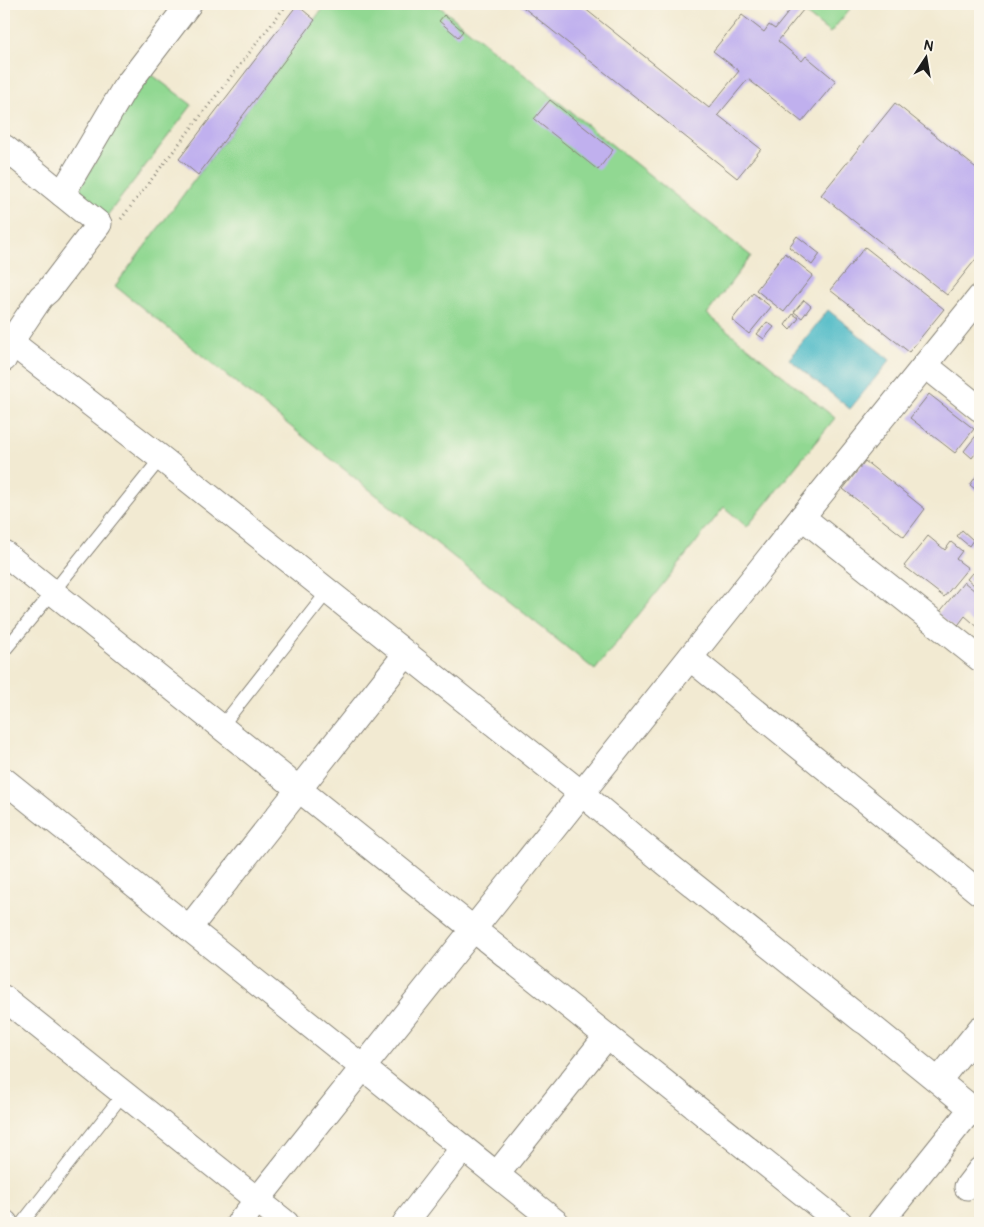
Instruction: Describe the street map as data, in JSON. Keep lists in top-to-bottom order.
{
  "north": "top"
}
